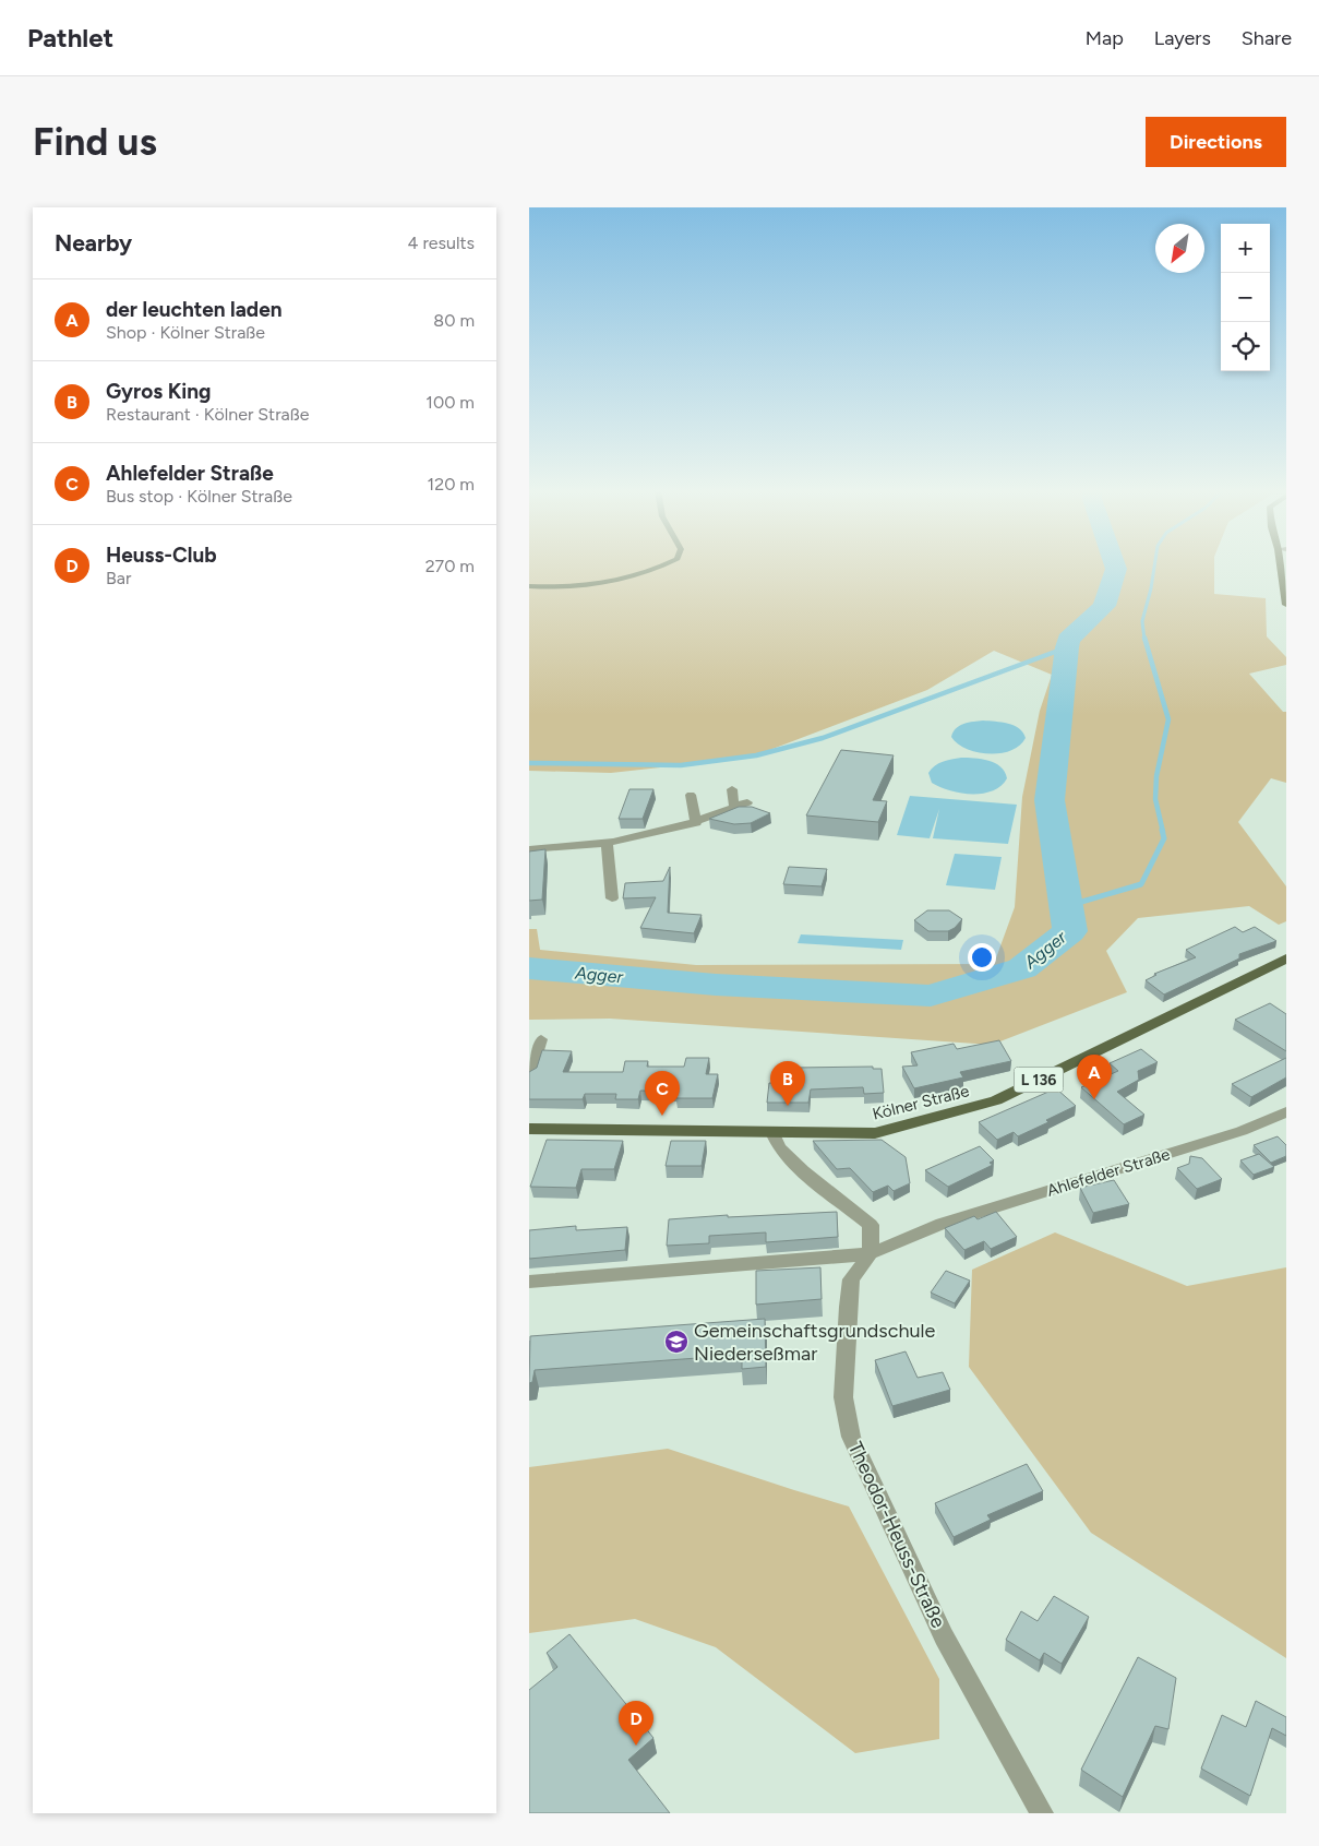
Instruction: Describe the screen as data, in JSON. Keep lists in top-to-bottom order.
{
  "streets": {
    "main road": ["L 136", "Kölner Straße"],
    "street": ["Ahlefelder Straße", "Theodor-Heuss-Straße"]
  },
  "crossings": [
    ["Ahlefelder Straße", "Theodor-Heuss-Straße"]
  ],
  "water": ["Agger"],
  "places": {
    "school or university": ["Gemeinschaftsgrundschule Niederseßmar"]
  },
  "north": "bottom left",
  "page": {
    "header": "Pathlet",
    "nav": ["Map", "Layers", "Share"],
    "buttons": "Directions",
    "title": "Find us",
    "heading": ["Nearby", "4 results"],
    "map_buttons": ["+", "−"],
    "list": [
      {
        "mark": "A",
        "name": "der leuchten laden",
        "note": "Shop · Kölner Straße",
        "value": "80 m"
      },
      {
        "mark": "B",
        "name": "Gyros King",
        "note": "Restaurant · Kölner Straße",
        "value": "100 m"
      },
      {
        "mark": "C",
        "name": "Ahlefelder Straße",
        "note": "Bus stop · Kölner Straße",
        "value": "120 m"
      },
      {
        "mark": "D",
        "name": "Heuss-Club",
        "note": "Bar",
        "value": "270 m"
      }
    ],
    "pins": [
      "A",
      "B",
      "C",
      "D"
    ]
  }
}
